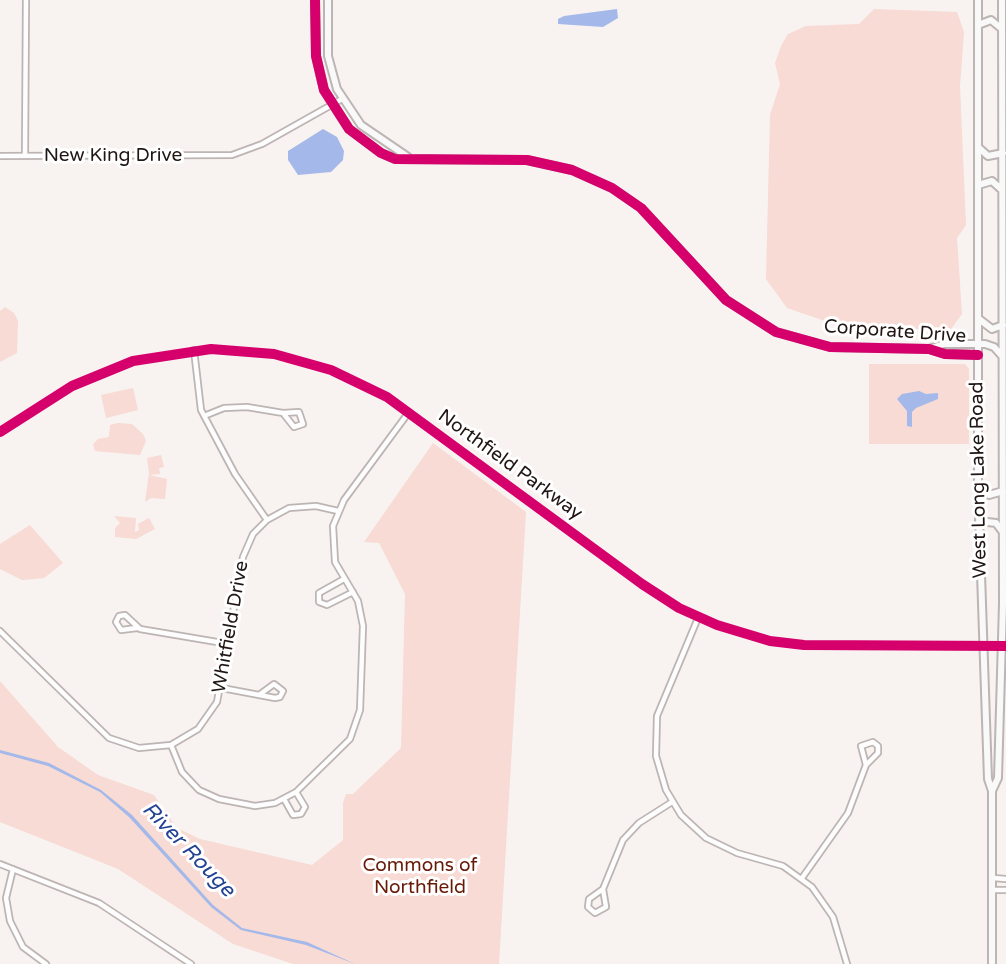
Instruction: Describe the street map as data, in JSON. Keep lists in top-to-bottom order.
{
  "streets": {
    "main road": ["Corporate Drive", "West Long Lake Road"],
    "street": ["New King Drive", "Northfield Parkway", "Whitfield Drive"]
  },
  "crossings": [
    ["New King Drive", "Corporate Drive"],
    ["Corporate Drive", "West Long Lake Road"],
    ["Northfield Parkway", "West Long Lake Road"]
  ],
  "water": ["River Rouge"],
  "parks": ["Commons of Northfield"]
}
